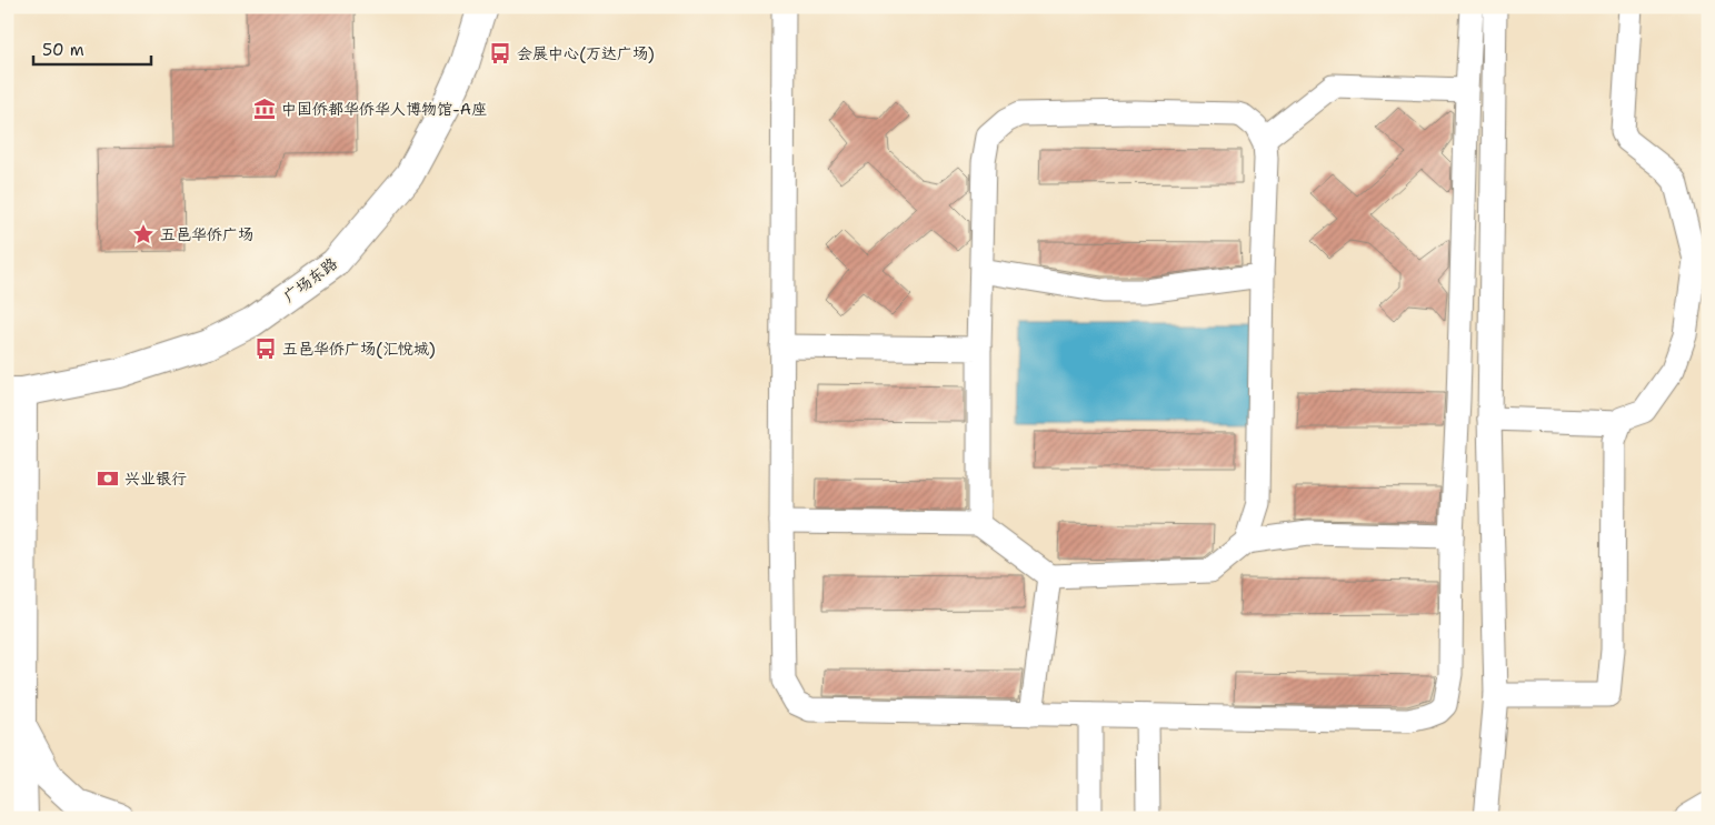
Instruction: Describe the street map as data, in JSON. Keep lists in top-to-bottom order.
{
  "streets": {
    "main road": ["广场东路"]
  },
  "places": {
    "bus stop": ["会展中心(万达广场)", "五邑华侨广场(汇悦城)"],
    "museum": ["中国侨都华侨华人博物馆-A座"],
    "place": ["五邑华侨广场"],
    "bank": ["兴业银行"]
  },
  "scale_bar": "50 m"
}
